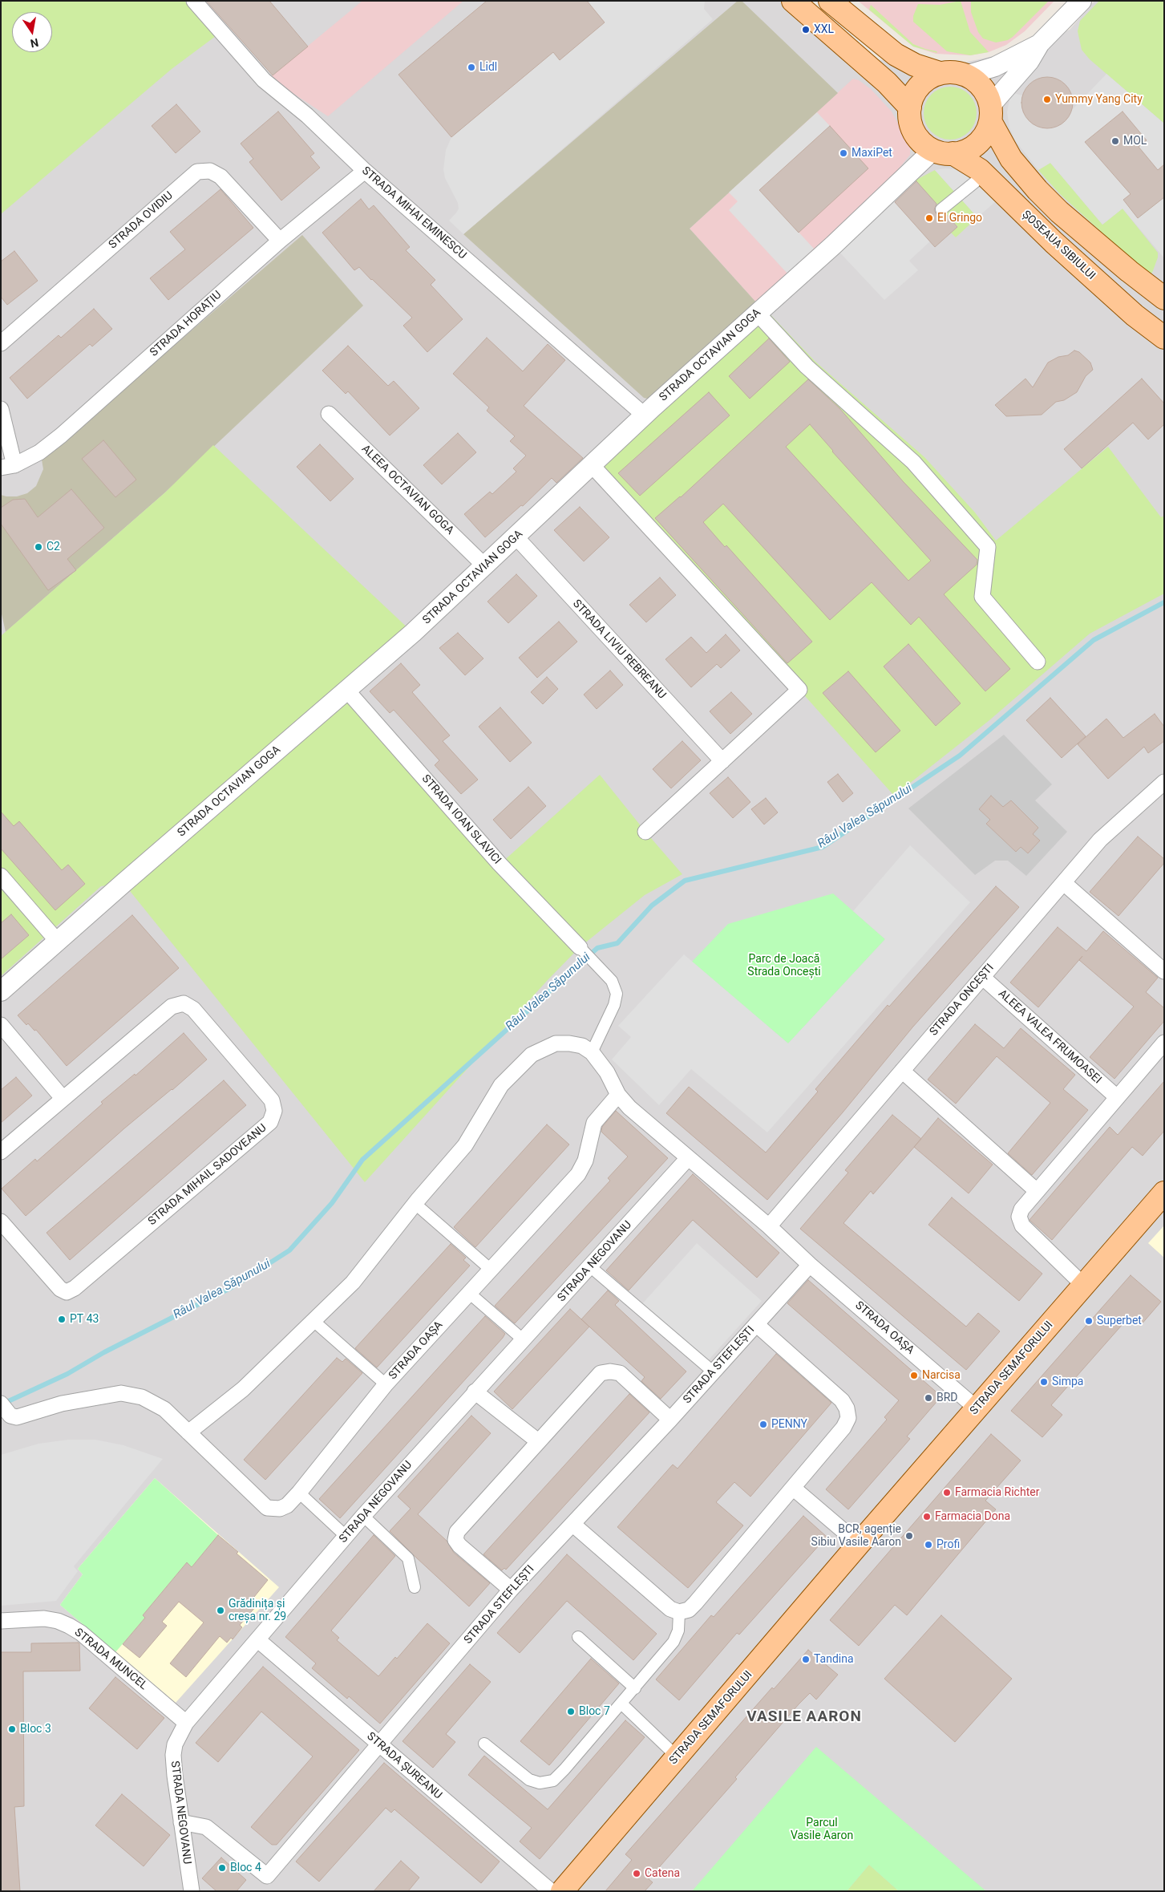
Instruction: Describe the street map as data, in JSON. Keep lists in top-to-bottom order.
{
  "streets": {
    "main road": ["ȘOSEAUA SIBIULUI", "STRADA SEMAFORULUI"],
    "street": [
      "STRADA MIHAI EMINESCU",
      "STRADA OVIDIU",
      "STRADA HORAȚIU",
      "STRADA OCTAVIAN GOGA",
      "ALEEA OCTAVIAN GOGA",
      "STRADA LIVIU REBREANU",
      "STRADA IOAN SLAVICI",
      "STRADA ONCEȘTI",
      "ALEEA VALEA FRUMOASEI",
      "STRADA MIHAIL SADOVEANU",
      "STRADA NEGOVANU",
      "STRADA OAȘA",
      "STRADA STEFLEȘTI",
      "STRADA MUNCEL",
      "STRADA ȘUREANU"
    ]
  },
  "crossings": [
    ["STRADA MIHAI EMINESCU", "STRADA HORAȚIU"],
    ["STRADA MIHAI EMINESCU", "STRADA OCTAVIAN GOGA"],
    ["STRADA OVIDIU", "STRADA HORAȚIU"],
    ["ȘOSEAUA SIBIULUI", "STRADA OCTAVIAN GOGA"],
    ["STRADA OCTAVIAN GOGA", "ALEEA OCTAVIAN GOGA"],
    ["STRADA OCTAVIAN GOGA", "STRADA LIVIU REBREANU"],
    ["STRADA OCTAVIAN GOGA", "STRADA IOAN SLAVICI"],
    ["STRADA ONCEȘTI", "ALEEA VALEA FRUMOASEI"],
    ["STRADA ONCEȘTI", "STRADA OAȘA"],
    ["STRADA NEGOVANU", "STRADA OAȘA"],
    ["STRADA NEGOVANU", "STRADA STEFLEȘTI"],
    ["STRADA NEGOVANU", "STRADA MUNCEL"],
    ["STRADA NEGOVANU", "STRADA ȘUREANU"],
    ["STRADA OAȘA", "STRADA STEFLEȘTI"],
    ["STRADA OAȘA", "STRADA SEMAFORULUI"],
    ["STRADA STEFLEȘTI", "STRADA ȘUREANU"]
  ],
  "districts": ["VASILE AARON"],
  "water": ["Râul Valea Săpunului"],
  "parks": ["Parc de Joacă Strada Oncești", "Parcul Vasile Aaron"],
  "places": [
    "XXL",
    "Lidl",
    "Yummy Yang City",
    "MOL",
    "MaxiPet",
    "El Gringo",
    "C2",
    "PT 43",
    "Superbet",
    "Narcisa",
    "Simpa",
    "BRD",
    "PENNY",
    "Farmacia Richter",
    "Farmacia Dona",
    "BCR, agenție Sibiu Vasile Aaron",
    "Profi",
    "Grădinița și creșa nr. 29",
    "Tandina",
    "Bloc 7",
    "Bloc 3",
    "Bloc 4",
    "Catena"
  ],
  "north": "bottom"
}
